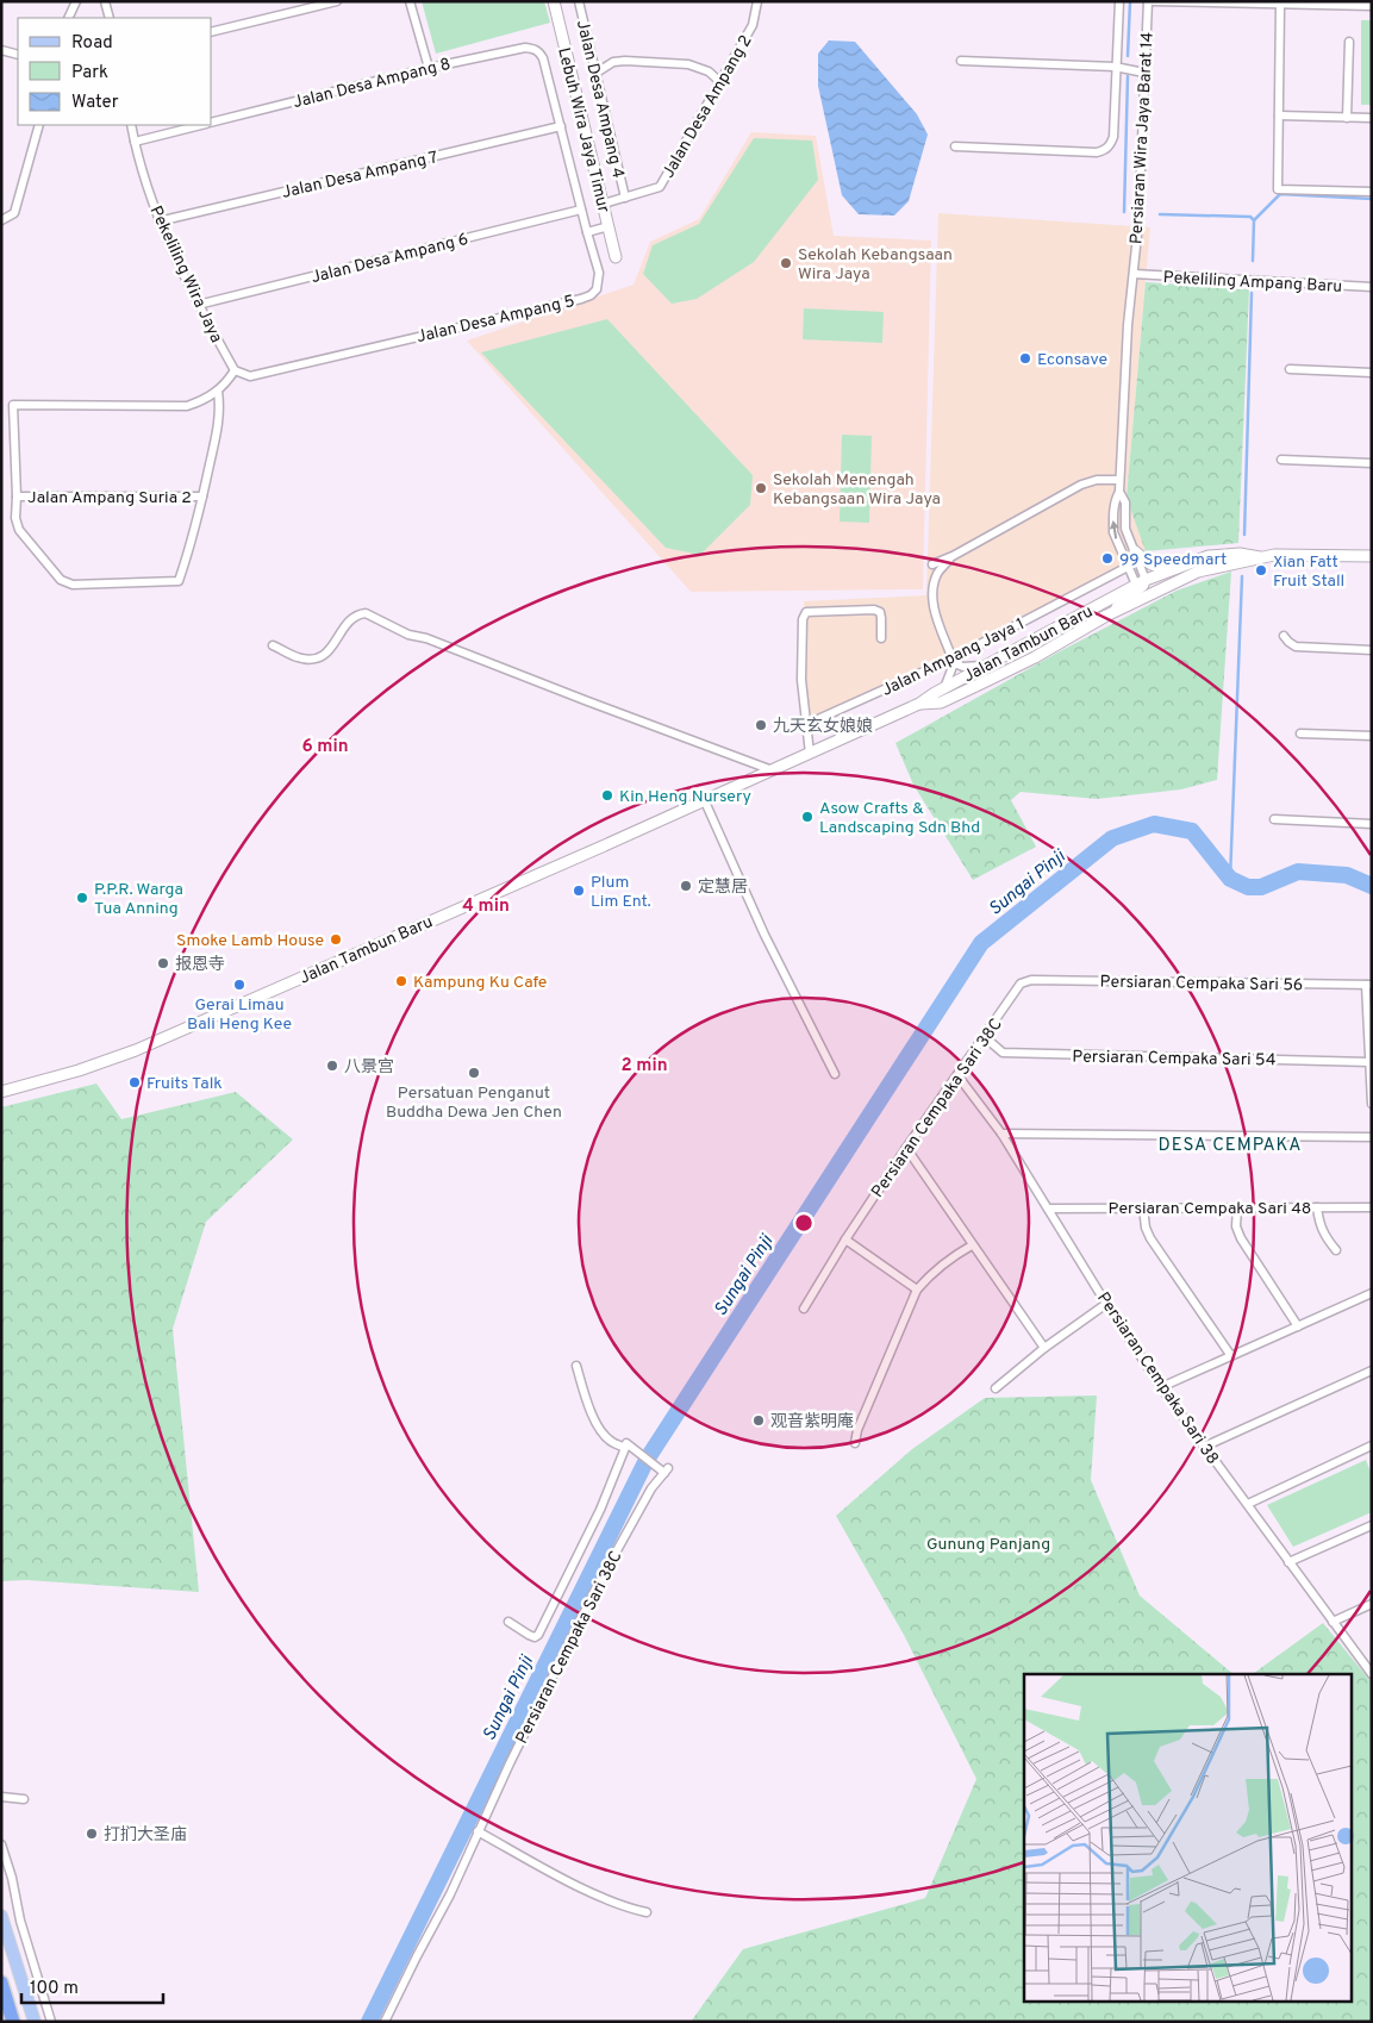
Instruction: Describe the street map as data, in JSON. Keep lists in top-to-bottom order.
{
  "streets": {
    "main road": ["Lebuh Wira Jaya Timur", "Jalan Tambun Baru"],
    "street": [
      "Jalan Desa Ampang 8",
      "Jalan Desa Ampang 4",
      "Jalan Desa Ampang 2",
      "Persiaran Wira Jaya Barat 14",
      "Jalan Desa Ampang 7",
      "Jalan Desa Ampang 6",
      "Pekeliling Wira Jaya",
      "Pekeliling Ampang Baru",
      "Jalan Desa Ampang 5",
      "Jalan Ampang Suria 2",
      "Jalan Ampang Jaya 1",
      "Persiaran Cempaka Sari 56",
      "Persiaran Cempaka Sari 54",
      "Persiaran Cempaka Sari 38C",
      "Persiaran Cempaka Sari 48",
      "Persiaran Cempaka Sari 38"
    ]
  },
  "crossings": [
    ["Jalan Desa Ampang 8", "Pekeliling Wira Jaya"],
    ["Jalan Desa Ampang 8", "Jalan Desa Ampang 5"],
    ["Jalan Desa Ampang 4", "Jalan Desa Ampang 2"],
    ["Jalan Desa Ampang 2", "Lebuh Wira Jaya Timur"],
    ["Persiaran Wira Jaya Barat 14", "Pekeliling Ampang Baru"],
    ["Jalan Desa Ampang 7", "Pekeliling Wira Jaya"],
    ["Jalan Desa Ampang 7", "Jalan Desa Ampang 5"],
    ["Jalan Desa Ampang 6", "Pekeliling Wira Jaya"],
    ["Jalan Desa Ampang 6", "Jalan Desa Ampang 5"],
    ["Pekeliling Wira Jaya", "Jalan Desa Ampang 5"],
    ["Persiaran Cempaka Sari 56", "Persiaran Cempaka Sari 38C"],
    ["Persiaran Cempaka Sari 54", "Persiaran Cempaka Sari 38C"],
    ["Persiaran Cempaka Sari 38C", "Persiaran Cempaka Sari 38"],
    ["Persiaran Cempaka Sari 48", "Persiaran Cempaka Sari 38"]
  ],
  "districts": ["DESA CEMPAKA"],
  "water": ["Sungai Pinji"],
  "parks": ["Gunung Panjang"],
  "places": [
    "Sekolah Kebangsaan Wira Jaya",
    "Econsave",
    "Sekolah Menengah Kebangsaan Wira Jaya",
    "99 Speedmart",
    "Xian Fatt Fruit Stall",
    "九天玄女娘娘",
    "Kin Heng Nursery",
    "Asow Crafts & Landscaping Sdn Bhd",
    "定慧居",
    "Plum Lim Ent.",
    "P.P.R. Warga Tua Anning",
    "Smoke Lamb House",
    "报恩寺",
    "Kampung Ku Cafe",
    "Gerai Limau Bali Heng Kee",
    "八景宫",
    "Persatuan Penganut Buddha Dewa Jen Chen",
    "Fruits Talk",
    "观音紫明庵",
    "打扪大圣庙"
  ],
  "legend": ["Road", "Park", "Water"],
  "scale_bar": "100 m",
  "rings": ["6 min", "4 min", "2 min"]
}
